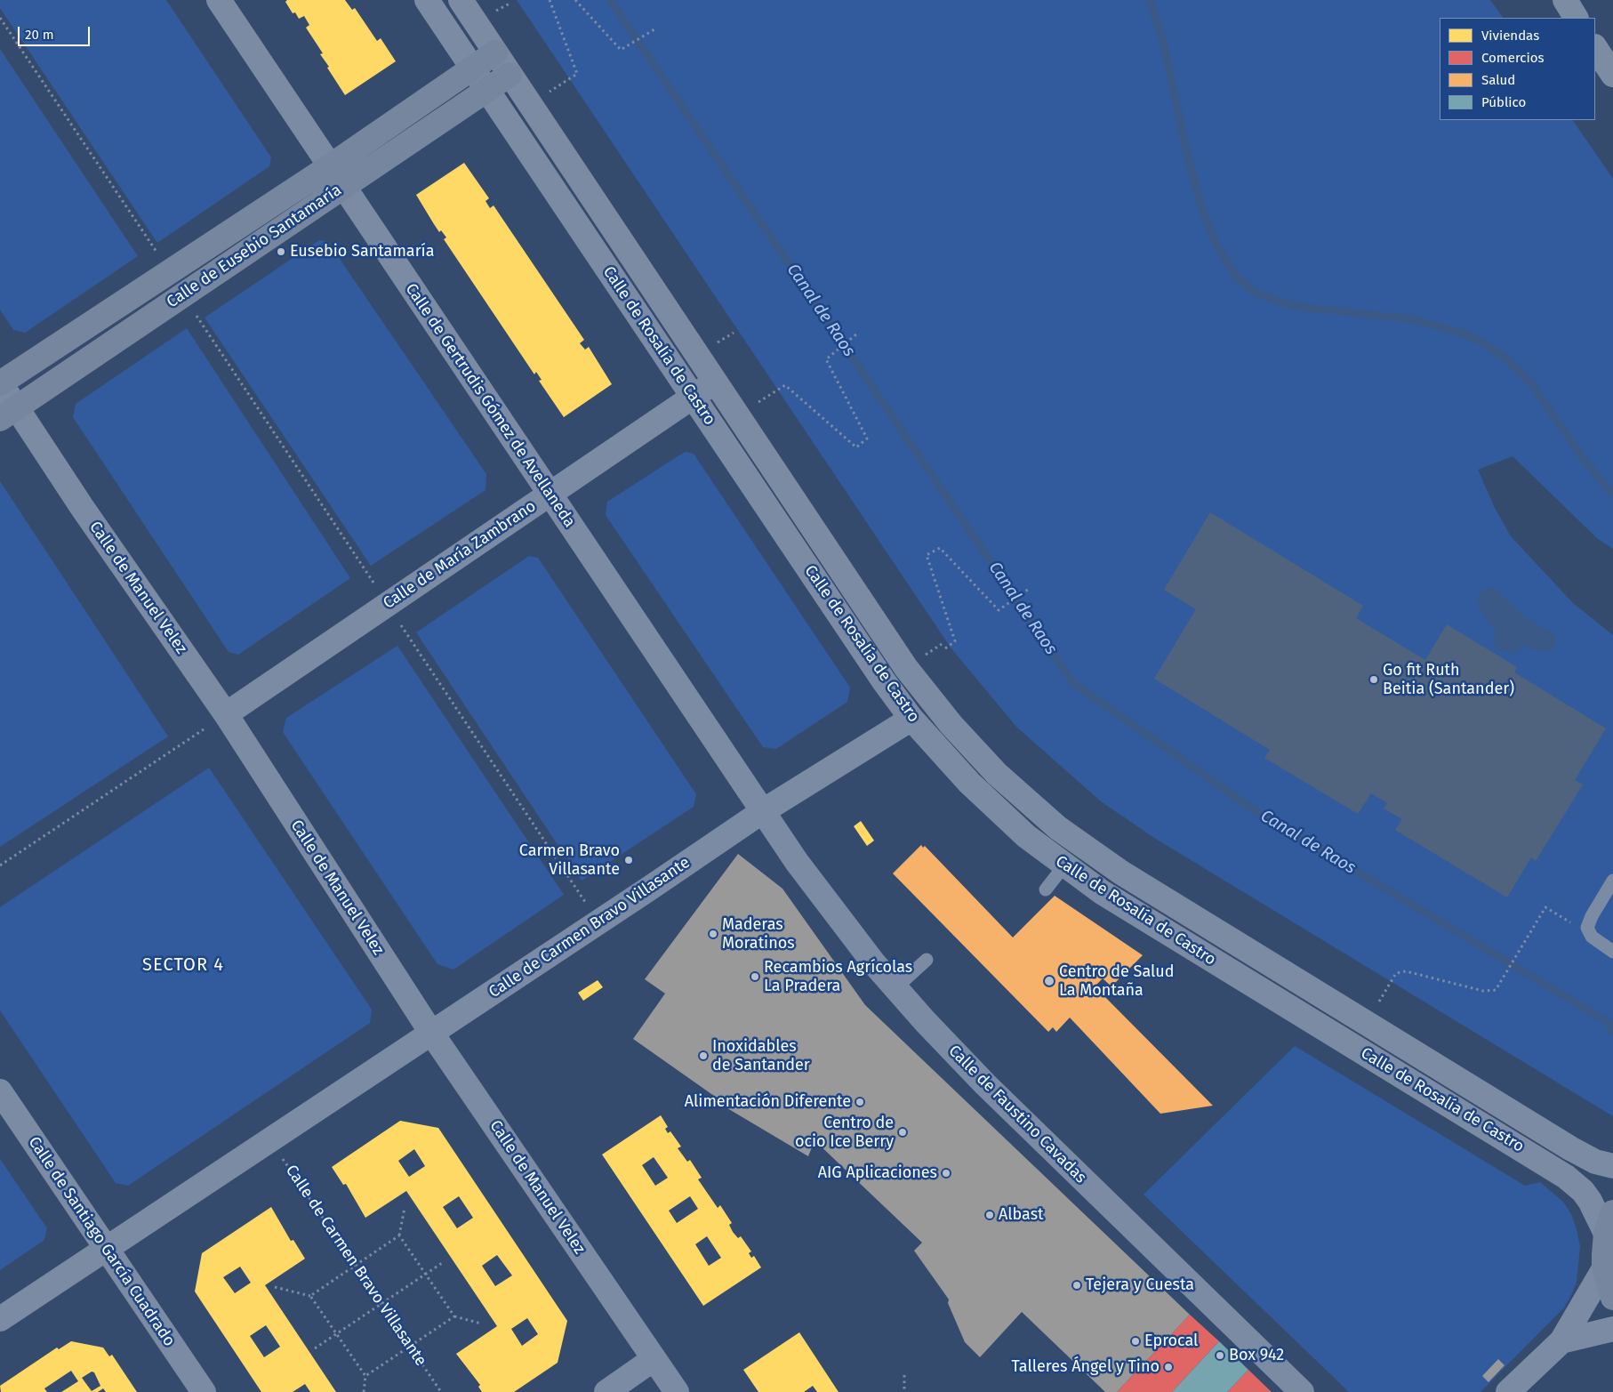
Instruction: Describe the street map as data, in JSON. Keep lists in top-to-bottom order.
{
  "streets": {
    "main road": ["Calle de Eusebio Santamaría"],
    "street": [
      "Calle de Rosalía de Castro",
      "Calle de Gertrudis Gómez de Avellaneda",
      "Calle de María Zambrano",
      "Calle de Manuel Velez",
      "Calle de Carmen Bravo Villasante",
      "Calle de Faustino Cavadas",
      "Calle de Santiago García Cuadrado"
    ]
  },
  "crossings": [
    ["Calle de Eusebio Santamaría", "Calle de Rosalía de Castro"],
    ["Calle de Eusebio Santamaría", "Calle de Gertrudis Gómez de Avellaneda"],
    ["Calle de Eusebio Santamaría", "Calle de Manuel Velez"],
    ["Calle de Rosalía de Castro", "Calle de María Zambrano"],
    ["Calle de Rosalía de Castro", "Calle de Carmen Bravo Villasante"],
    ["Calle de Gertrudis Gómez de Avellaneda", "Calle de María Zambrano"],
    ["Calle de Gertrudis Gómez de Avellaneda", "Calle de Carmen Bravo Villasante"],
    ["Calle de Gertrudis Gómez de Avellaneda", "Calle de Faustino Cavadas"],
    ["Calle de María Zambrano", "Calle de Manuel Velez"],
    ["Calle de Manuel Velez", "Calle de Carmen Bravo Villasante"],
    ["Calle de Carmen Bravo Villasante", "Calle de Faustino Cavadas"],
    ["Calle de Carmen Bravo Villasante", "Calle de Santiago García Cuadrado"]
  ],
  "districts": ["SECTOR 4"],
  "water": ["Canal de Raos"],
  "places": [
    "Eusebio Santamaría",
    "Go fit Ruth Beitia (Santander)",
    "Carmen Bravo Villasante",
    "Maderas Moratinos",
    "Recambios Agrícolas La Pradera",
    "Centro de Salud La Montaña",
    "Inoxidables de Santander",
    "Alimentación Diferente",
    "Centro de ocio Ice Berry",
    "AIG Aplicaciones",
    "Albast",
    "Tejera y Cuesta",
    "Eprocal",
    "Box 942",
    "Talleres Ángel y Tino"
  ],
  "legend": [
    "Viviendas",
    "Comercios",
    "Salud",
    "Público"
  ],
  "scale_bar": "20 m"
}
